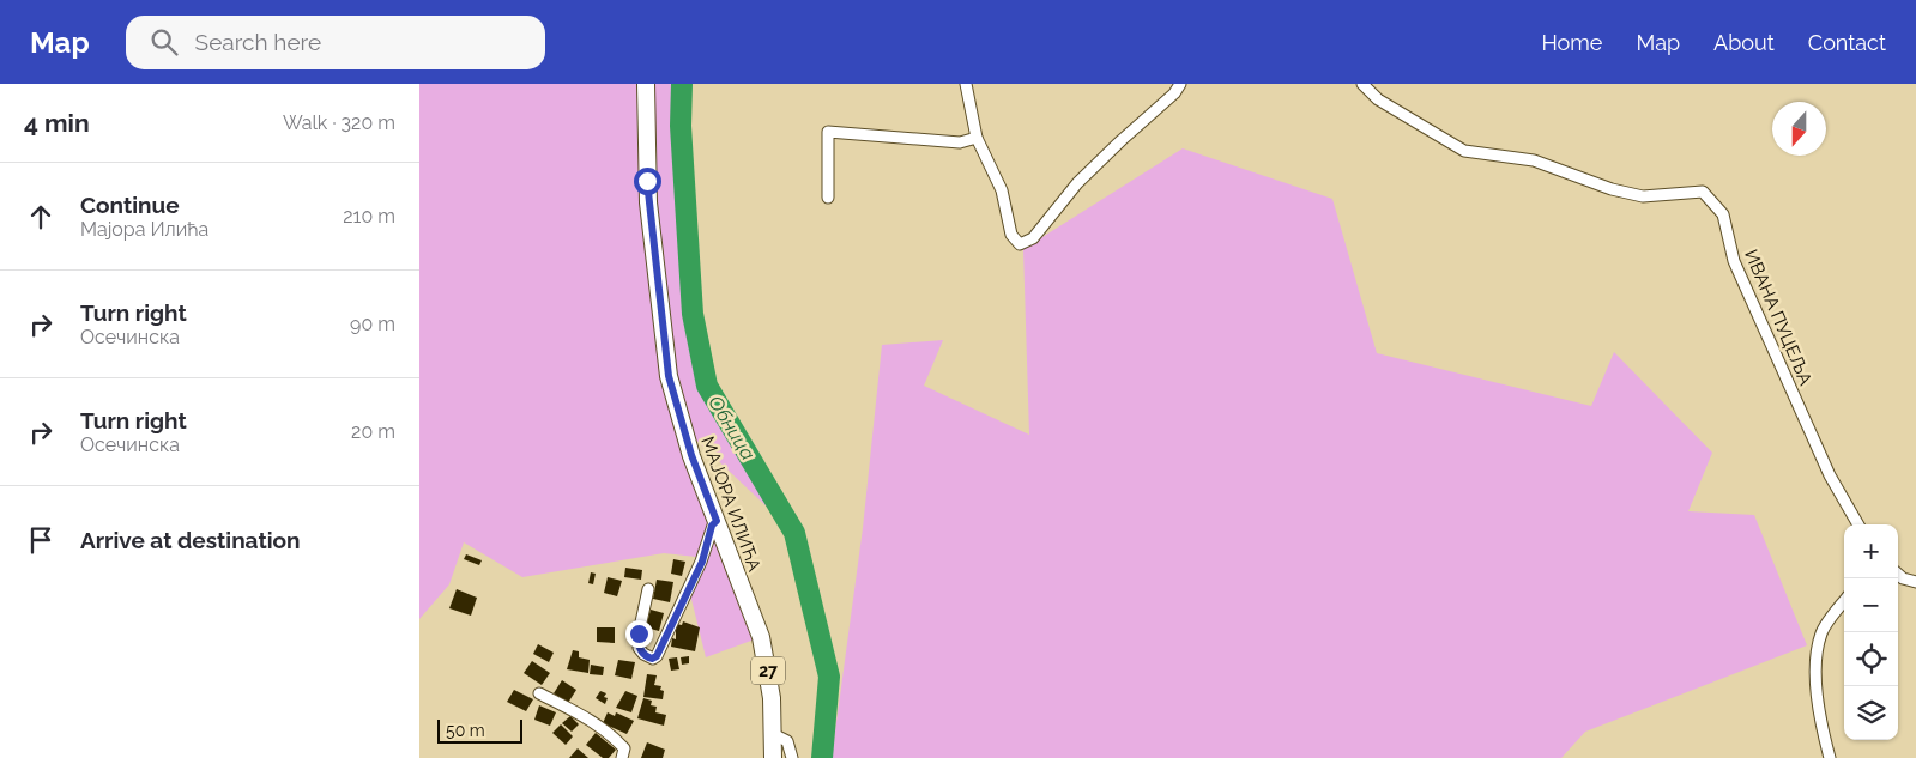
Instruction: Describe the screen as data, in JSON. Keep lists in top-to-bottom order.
{
  "streets": {
    "main road": ["МАЈОРА ИЛИЋА", "27"],
    "street": ["ИВАНА ПУЦЕЉА"]
  },
  "water": ["Обница"],
  "scale_bar": "50 m",
  "north": "bottom",
  "page": {
    "header": "Map",
    "search": "Search here",
    "nav": [
      "Home",
      "Map",
      "About",
      "Contact"
    ],
    "heading": ["4 min", "Walk · 320 m"],
    "list": [
      ["Continue", "Мајора Илића", "210 m"],
      ["Turn right", "Осечинска", "90 m"],
      ["Turn right", "Осечинска", "20 m"],
      "Arrive at destination"
    ],
    "map_buttons": ["+", "−"],
    "scale": "50 m"
  }
}
